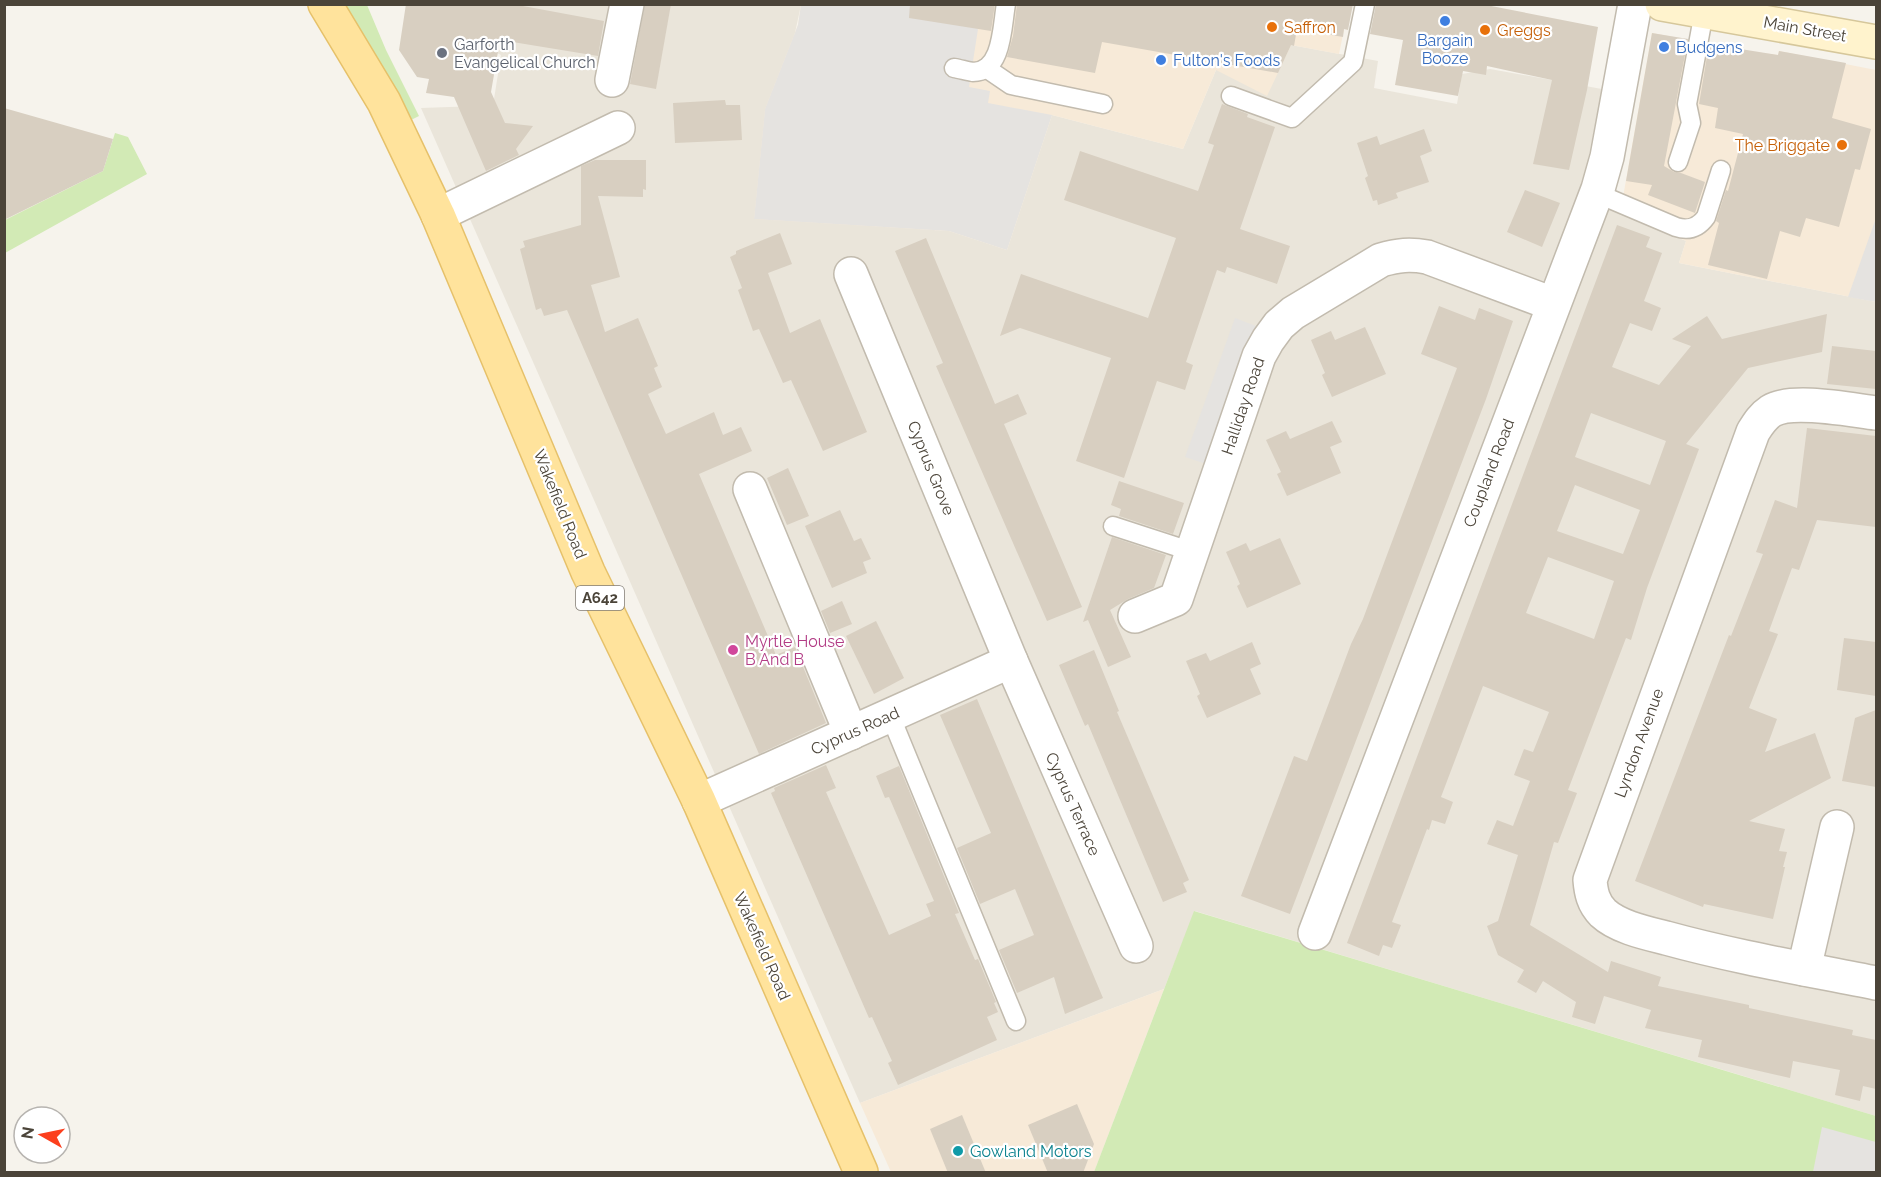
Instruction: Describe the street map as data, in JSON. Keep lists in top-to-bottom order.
{
  "streets": {
    "main road": ["Main Street", "Wakefield Road", "A642"],
    "street": [
      "Halliday Road",
      "Cyprus Grove",
      "Coupland Road",
      "Cyprus Road",
      "Lyndon Avenue",
      "Cyprus Terrace"
    ]
  },
  "crossings": [
    ["Halliday Road", "Coupland Road"],
    ["Cyprus Grove", "Cyprus Road"],
    ["Cyprus Grove", "Cyprus Terrace"],
    ["Wakefield Road", "Cyprus Road"],
    ["Cyprus Road", "Cyprus Terrace"]
  ],
  "places": [
    "Bargain Booze",
    "Saffron",
    "Greggs",
    "Budgens",
    "Garforth Evangelical Church",
    "Fulton's Foods",
    "The Briggate",
    "Myrtle House B And B",
    "Gowland Motors"
  ],
  "north": "left"
}
